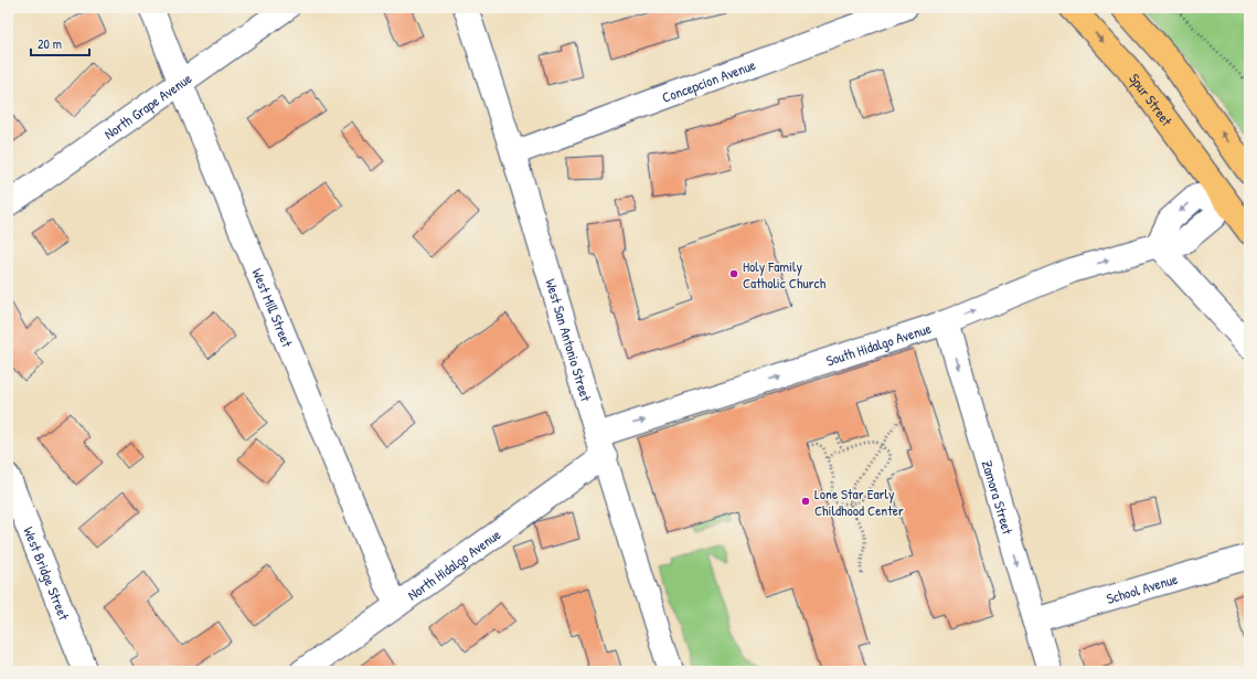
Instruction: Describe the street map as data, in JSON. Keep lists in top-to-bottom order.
{
  "streets": {
    "main road": ["Spur Street", "South Hidalgo Avenue"],
    "street": [
      "Concepcion Avenue",
      "North Grape Avenue",
      "West Mill Street",
      "West San Antonio Street",
      "Zamora Street",
      "North Hidalgo Avenue",
      "West Bridge Street",
      "School Avenue"
    ]
  },
  "crossings": [
    ["Concepcion Avenue", "West San Antonio Street"],
    ["Spur Street", "South Hidalgo Avenue"],
    ["North Grape Avenue", "West Mill Street"],
    ["West Mill Street", "North Hidalgo Avenue"],
    ["West San Antonio Street", "South Hidalgo Avenue"],
    ["West San Antonio Street", "North Hidalgo Avenue"],
    ["South Hidalgo Avenue", "Zamora Street"],
    ["South Hidalgo Avenue", "North Hidalgo Avenue"],
    ["Zamora Street", "School Avenue"]
  ],
  "one_way": ["South Hidalgo Avenue", "Zamora Street"],
  "places": ["Holy Family Catholic Church", "Lone Star Early Childhood Center"],
  "scale_bar": "20 m"
}
